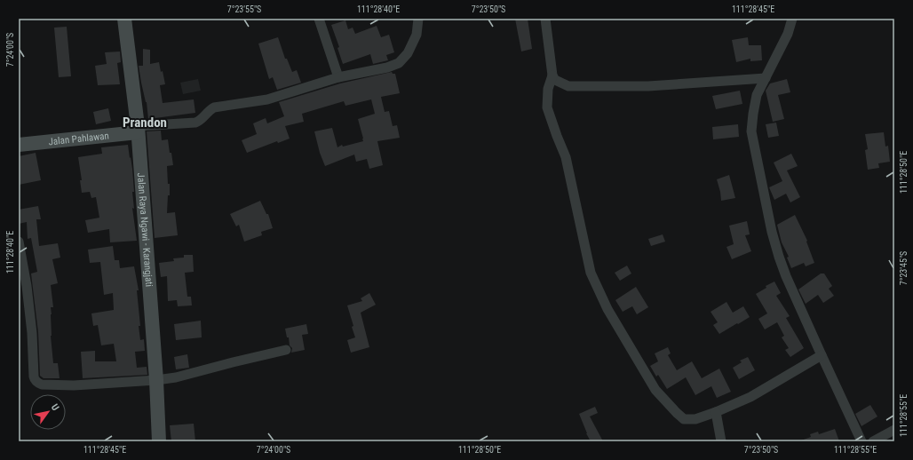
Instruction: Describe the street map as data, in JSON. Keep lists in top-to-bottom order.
{
  "streets": {
    "main road": ["Jalan Pahlawan", "Jalan Raya Ngawi - Karangjati"]
  },
  "crossings": [
    ["Jalan Pahlawan", "Jalan Raya Ngawi - Karangjati"]
  ],
  "districts": ["Prandon"],
  "north": "top right",
  "coordinates": [
    "7°23'55\"S",
    "111°28'40\"E",
    "7°23'50\"S",
    "111°28'45\"E",
    "7°24'00\"S",
    "111°28'50\"E",
    "7°23'45\"S",
    "111°28'55\"E"
  ]
}
